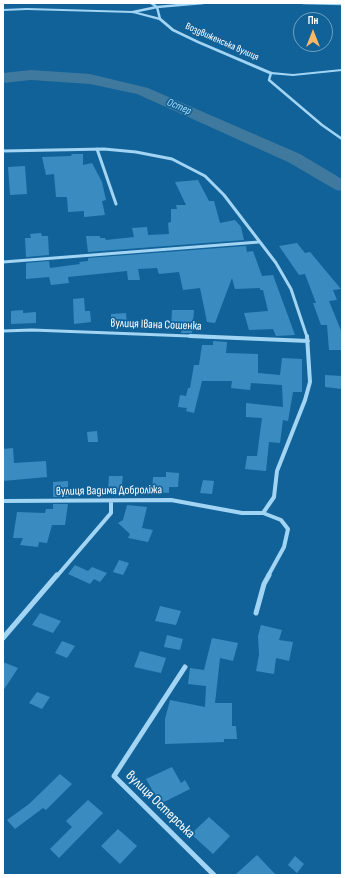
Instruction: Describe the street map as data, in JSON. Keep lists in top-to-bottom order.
{
  "streets": {
    "street": [
      "Воздвиженська вулиця",
      "вулиця Івана Сошенка",
      "вулиця Вадима Доброліжа",
      "вулиця Остерська"
    ]
  },
  "water": ["Остер"],
  "north": "top"
}
